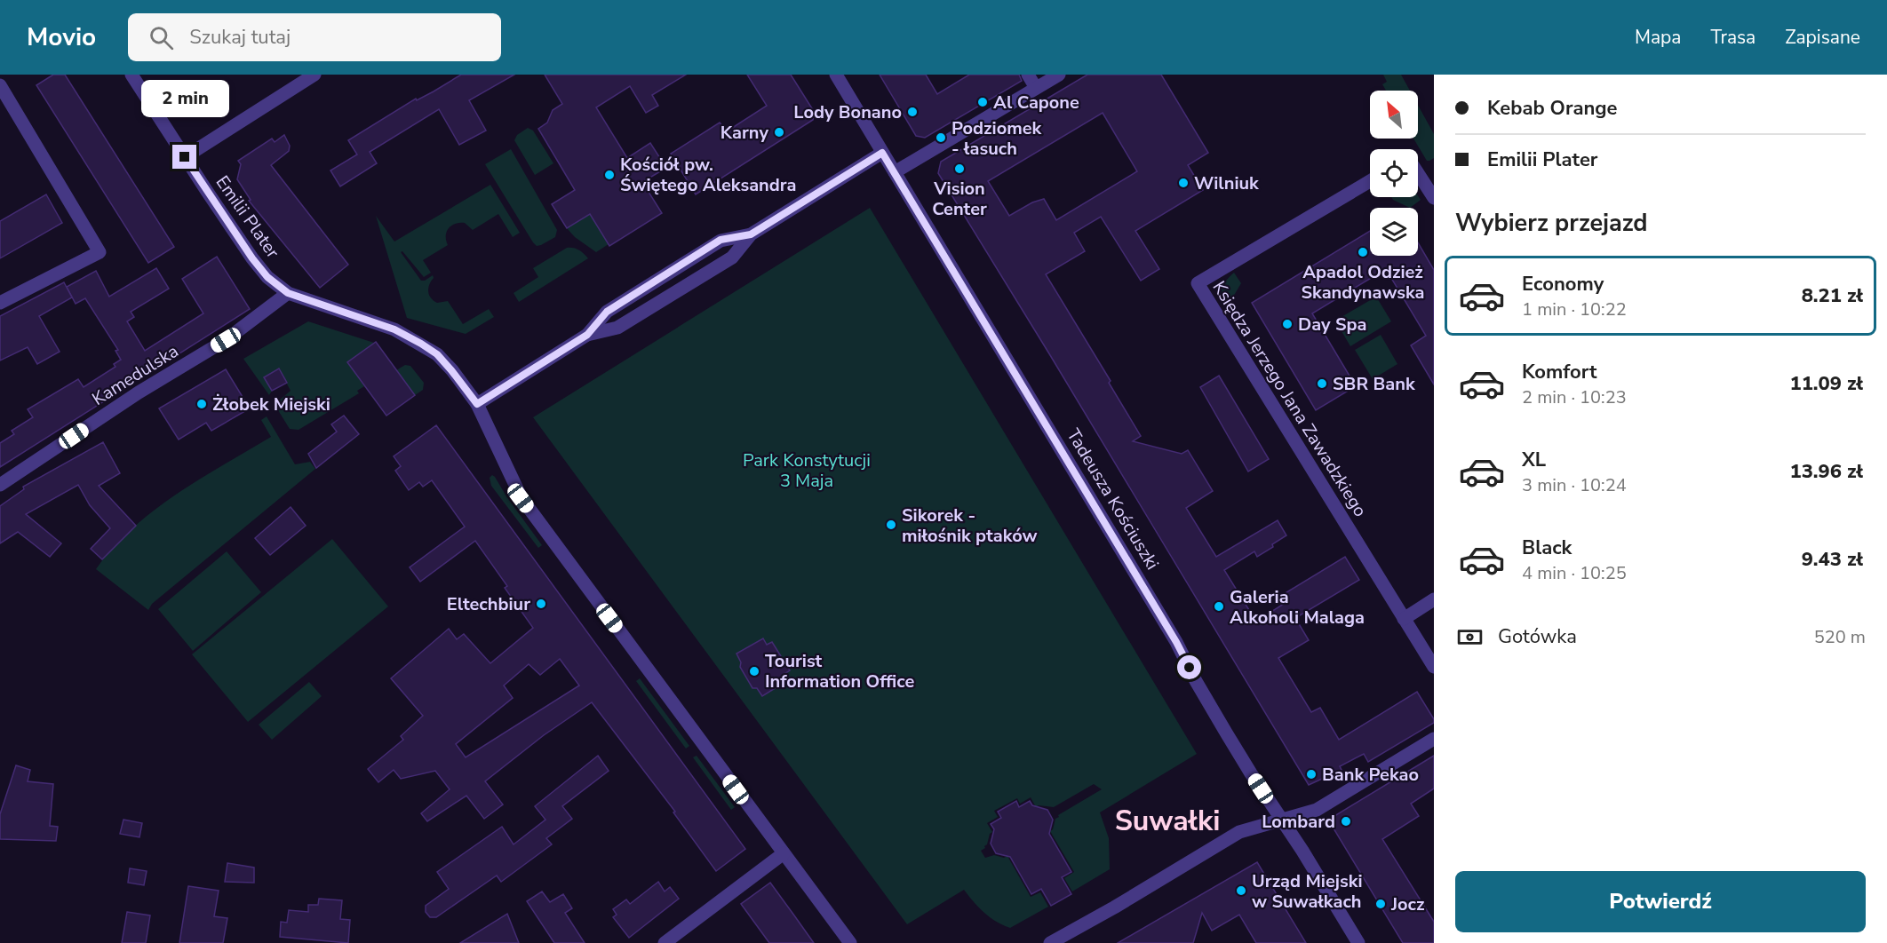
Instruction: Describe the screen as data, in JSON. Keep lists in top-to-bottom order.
{
  "streets": {
    "street": [
      "Emilii Plater",
      "Kamedulska",
      "Księdza Jerzego Jana Zawadzkiego",
      "Tadeusza Kościuszki"
    ]
  },
  "crossings": [
    ["Emilii Plater", "Kamedulska"]
  ],
  "districts": ["Suwałki"],
  "parks": ["Park Konstytucji 3 Maja"],
  "places": [
    "Al Capone",
    "Lody Bonano",
    "Karny",
    "Podziomek - łasuch",
    "Vision Center",
    "Kościół pw. Świętego Aleksandra",
    "Wilniuk",
    "Apadol Odzież Skandynawska",
    "Day Spa",
    "SBR Bank",
    "Żłobek Miejski",
    "Sikorek - miłośnik ptaków",
    "Eltechbiur",
    "Galeria Alkoholi Malaga",
    "Tourist Information Office",
    "Bank Pekao",
    "Lombard",
    "Urząd Miejski w Suwałkach",
    "Jocz"
  ],
  "north": "top left",
  "page": {
    "header": "Movio",
    "search": "Szukaj tutaj",
    "nav": ["Mapa", "Trasa", "Zapisane"],
    "banner": ["Kebab Orange", "Emilii Plater"],
    "bubble": "2 min",
    "heading": "Wybierz przejazd",
    "list": [
      {
        "name": "Economy",
        "note": "1 min · 10:22",
        "value": "8.21 zł"
      },
      {
        "name": "Komfort",
        "note": "2 min · 10:23",
        "value": "11.09 zł"
      },
      {
        "name": "XL",
        "note": "3 min · 10:24",
        "value": "13.96 zł"
      },
      {
        "name": "Black",
        "note": "4 min · 10:25",
        "value": "9.43 zł"
      }
    ],
    "pay": ["Gotówka", "520 m"],
    "buttons": "Potwierdź"
  }
}
